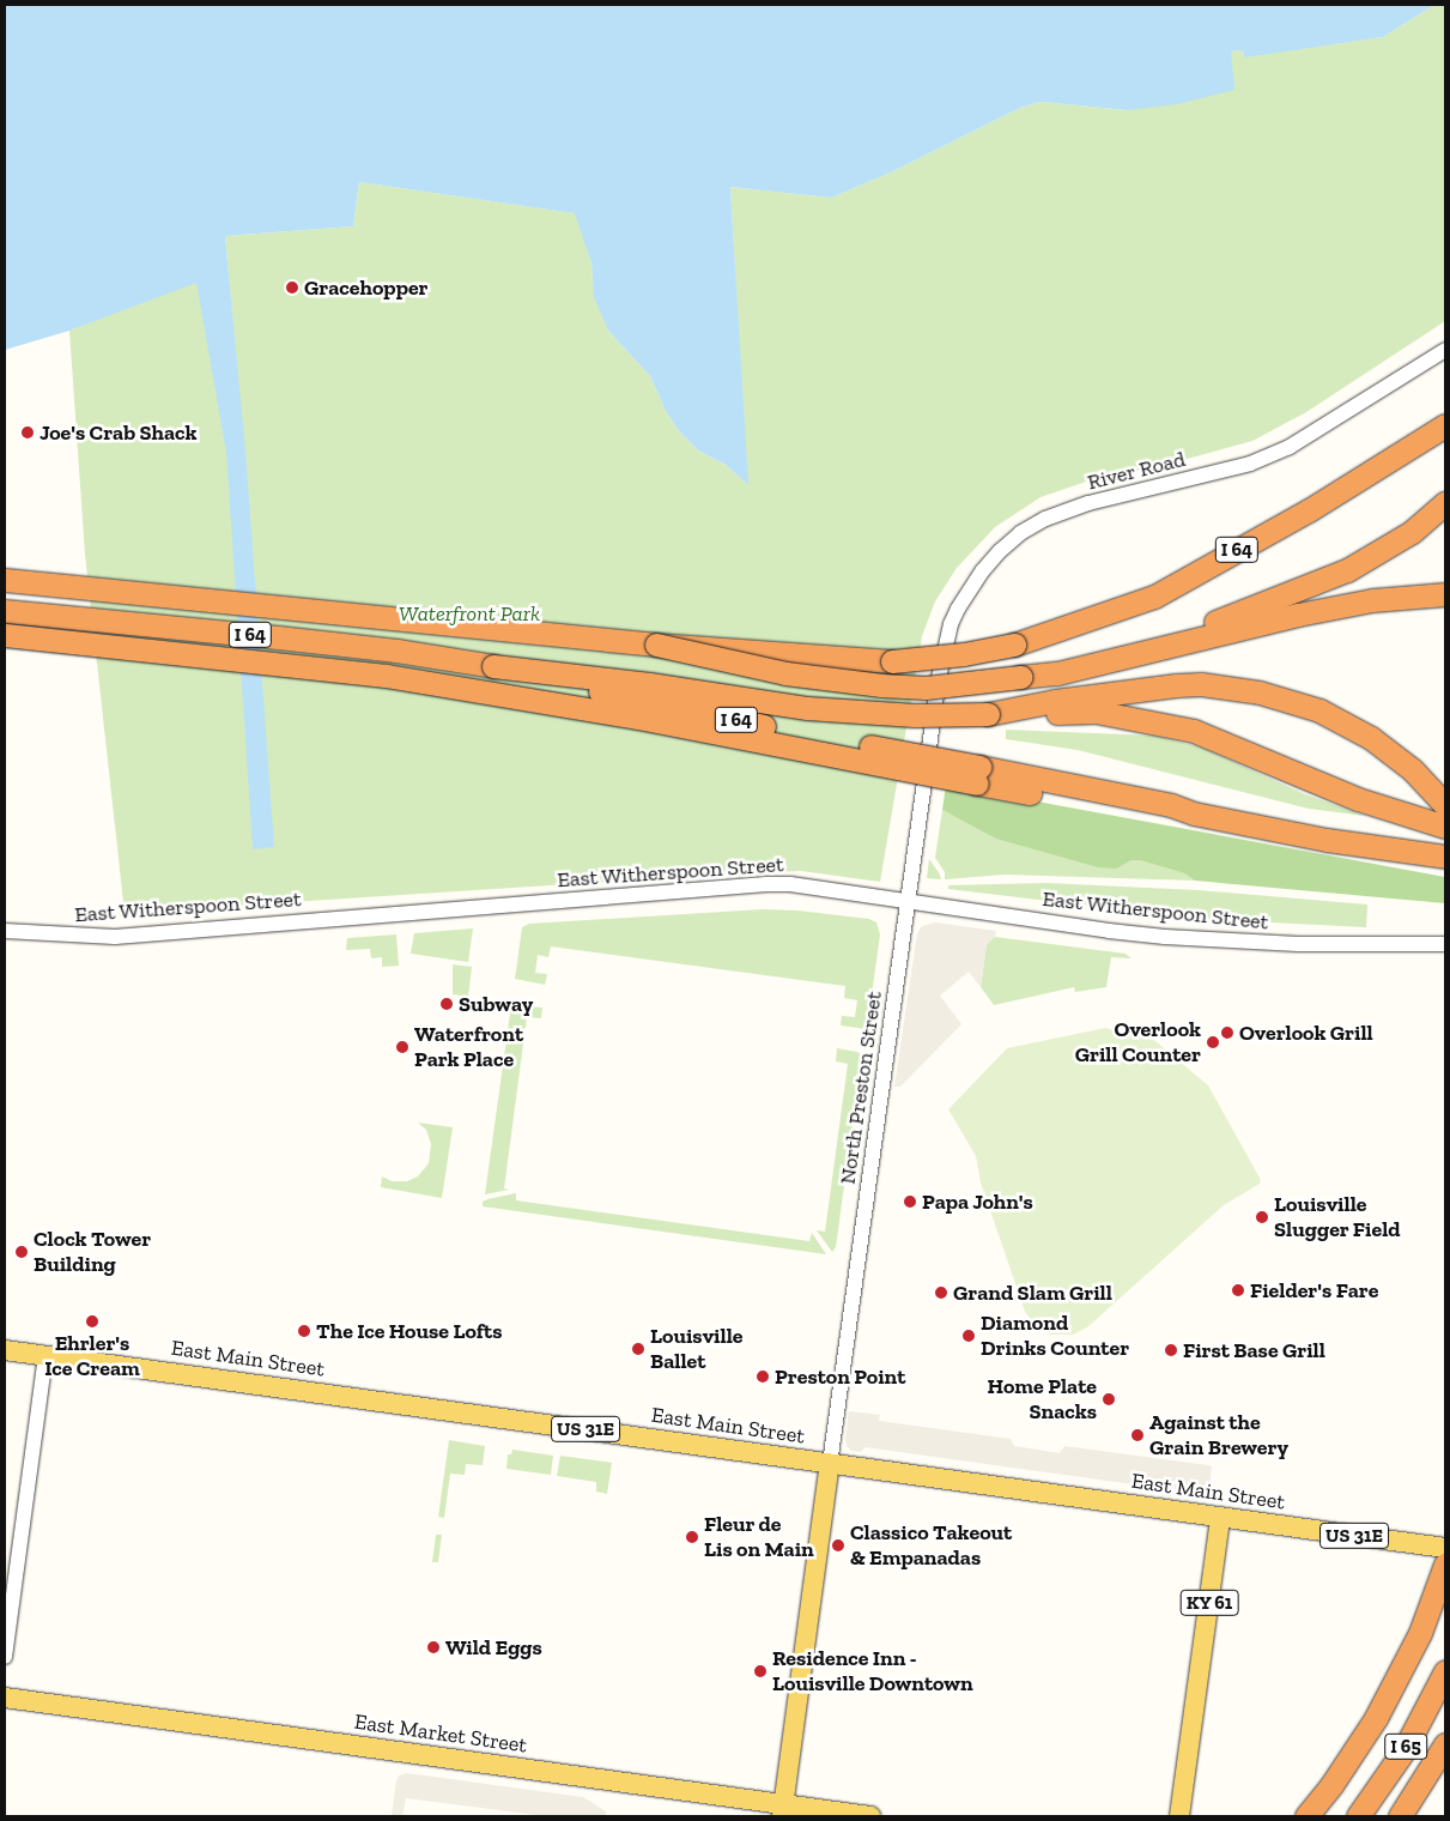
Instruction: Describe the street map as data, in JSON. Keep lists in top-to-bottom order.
{
  "streets": {
    "highway": ["I 64", "I 65"],
    "main road": [
      "East Main Street",
      "US 31E",
      "KY 61",
      "East Market Street"
    ],
    "street": ["River Road", "East Witherspoon Street", "North Preston Street"]
  },
  "crossings": [
    ["River Road", "North Preston Street"],
    ["East Witherspoon Street", "North Preston Street"],
    ["North Preston Street", "East Main Street"],
    ["East Main Street", "KY 61"]
  ],
  "parks": ["Waterfront Park"],
  "places": [
    "Gracehopper",
    "Joe's Crab Shack",
    "Subway",
    "Overlook Grill",
    "Overlook Grill Counter",
    "Waterfront Park Place",
    "Papa John's",
    "Louisville Slugger Field",
    "Clock Tower Building",
    "Fielder's Fare",
    "Grand Slam Grill",
    "Ehrler's Ice Cream",
    "The Ice House Lofts",
    "Diamond Drinks Counter",
    "Louisville Ballet",
    "First Base Grill",
    "Preston Point",
    "Home Plate Snacks",
    "Against the Grain Brewery",
    "Fleur de Lis on Main",
    "Classico Takeout & Empanadas",
    "Wild Eggs",
    "Residence Inn - Louisville Downtown"
  ]
}
